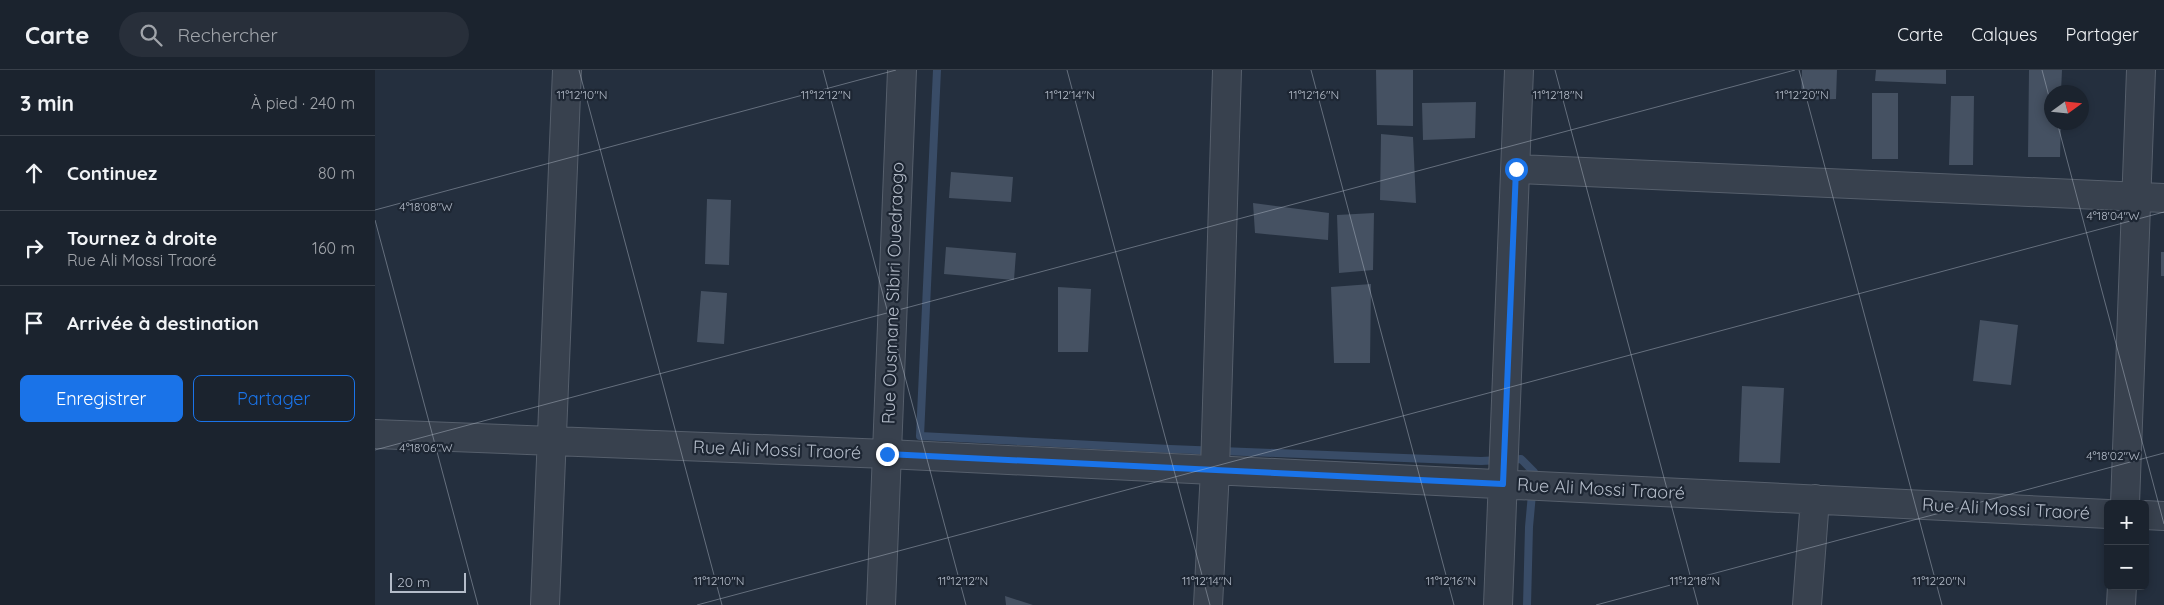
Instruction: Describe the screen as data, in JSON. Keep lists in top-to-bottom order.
{
  "streets": {
    "street": ["Rue Ousmane Sibiri Ouedraogo", "Rue Ali Mossi Traoré"]
  },
  "crossings": [
    ["Rue Ousmane Sibiri Ouedraogo", "Rue Ali Mossi Traoré"]
  ],
  "scale_bar": "20 m",
  "north": "right",
  "page": {
    "header": "Carte",
    "search": "Rechercher",
    "nav": ["Carte", "Calques", "Partager"],
    "heading": ["3 min", "À pied · 240 m"],
    "list": [
      ["Continuez", "80 m"],
      ["Tournez à droite", "Rue Ali Mossi Traoré", "160 m"],
      "Arrivée à destination"
    ],
    "buttons": ["Enregistrer", "Partager"],
    "map_buttons": ["+", "−"],
    "scale": "20 m"
  },
  "coordinates": [
    "11°12'10\"N",
    "11°12'12\"N",
    "11°12'14\"N",
    "11°12'16\"N",
    "11°12'18\"N",
    "11°12'20\"N",
    "4°18'08\"W",
    "4°18'04\"W",
    "4°18'06\"W",
    "4°18'02\"W"
  ]
}
